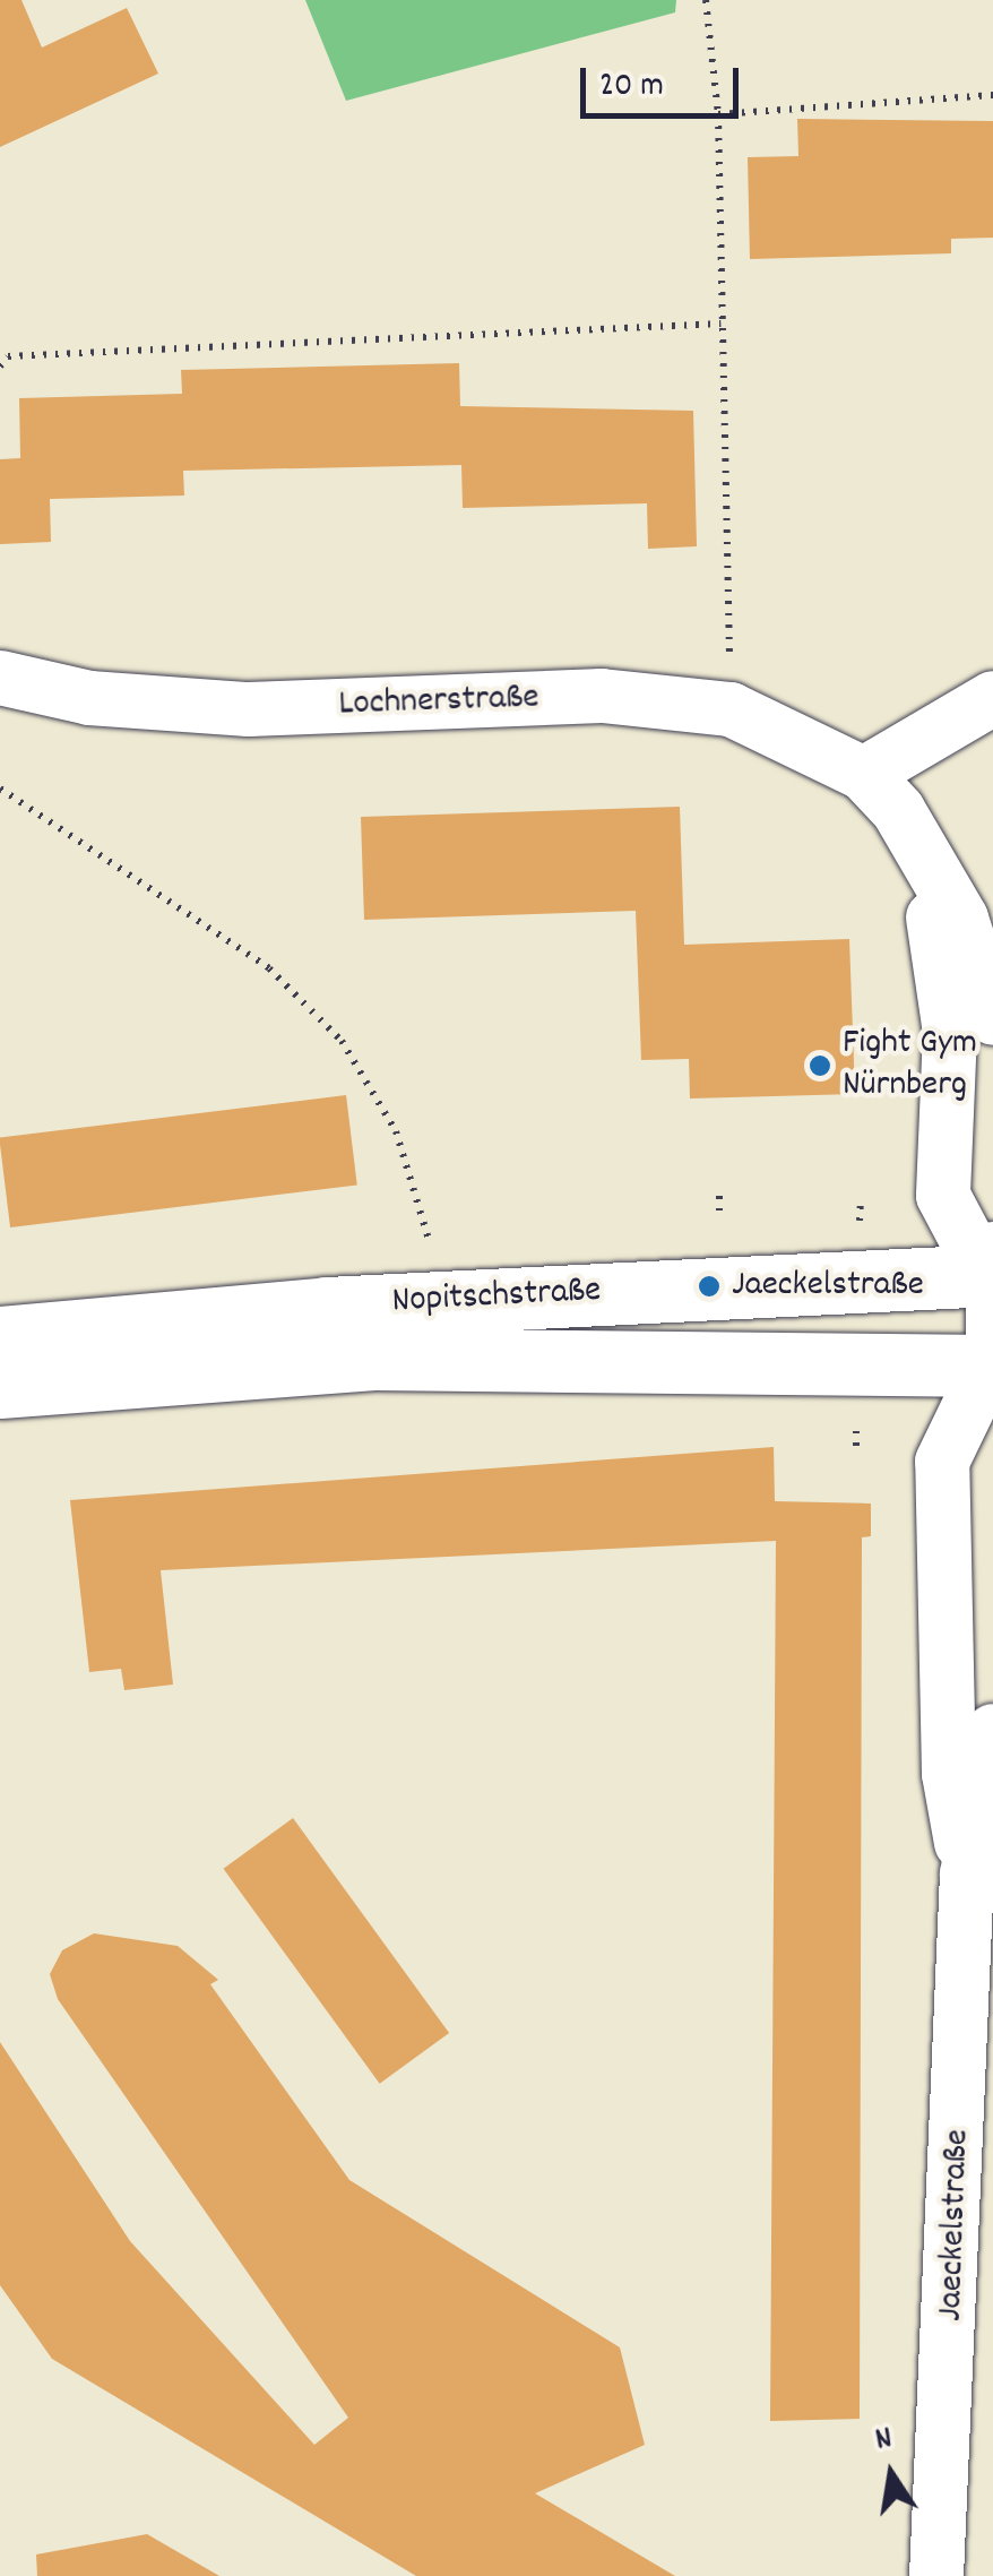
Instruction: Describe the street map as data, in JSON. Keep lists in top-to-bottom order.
{
  "streets": {
    "main road": ["Nopitschstraße"],
    "street": ["Lochnerstraße", "Jaeckelstraße"]
  },
  "crossings": [
    ["Lochnerstraße", "Nopitschstraße"],
    ["Lochnerstraße", "Jaeckelstraße"],
    ["Nopitschstraße", "Jaeckelstraße"]
  ],
  "places": ["Fight Gym Nürnberg", "Jaeckelstraße"],
  "scale_bar": "20 m",
  "north": "top"
}
